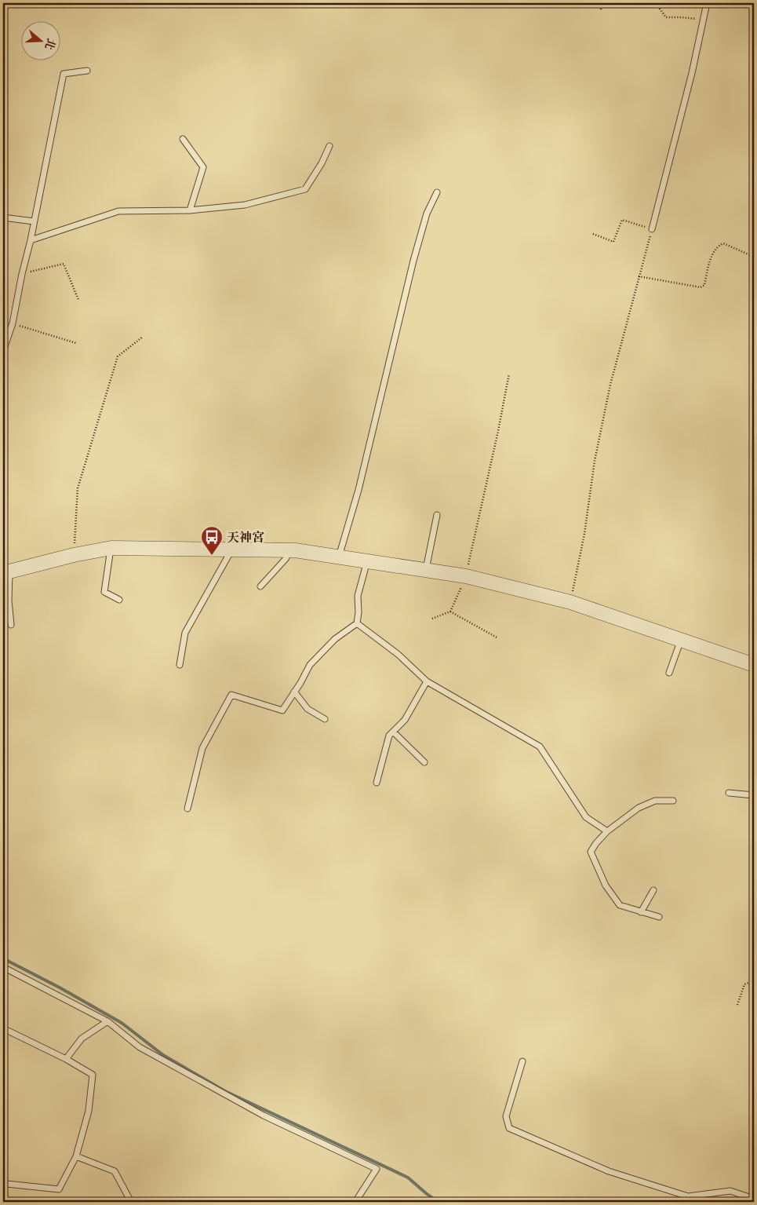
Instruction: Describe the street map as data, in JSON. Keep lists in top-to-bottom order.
{
  "places": {
    "bus stop": ["天神宮"]
  },
  "north": "right"
}
